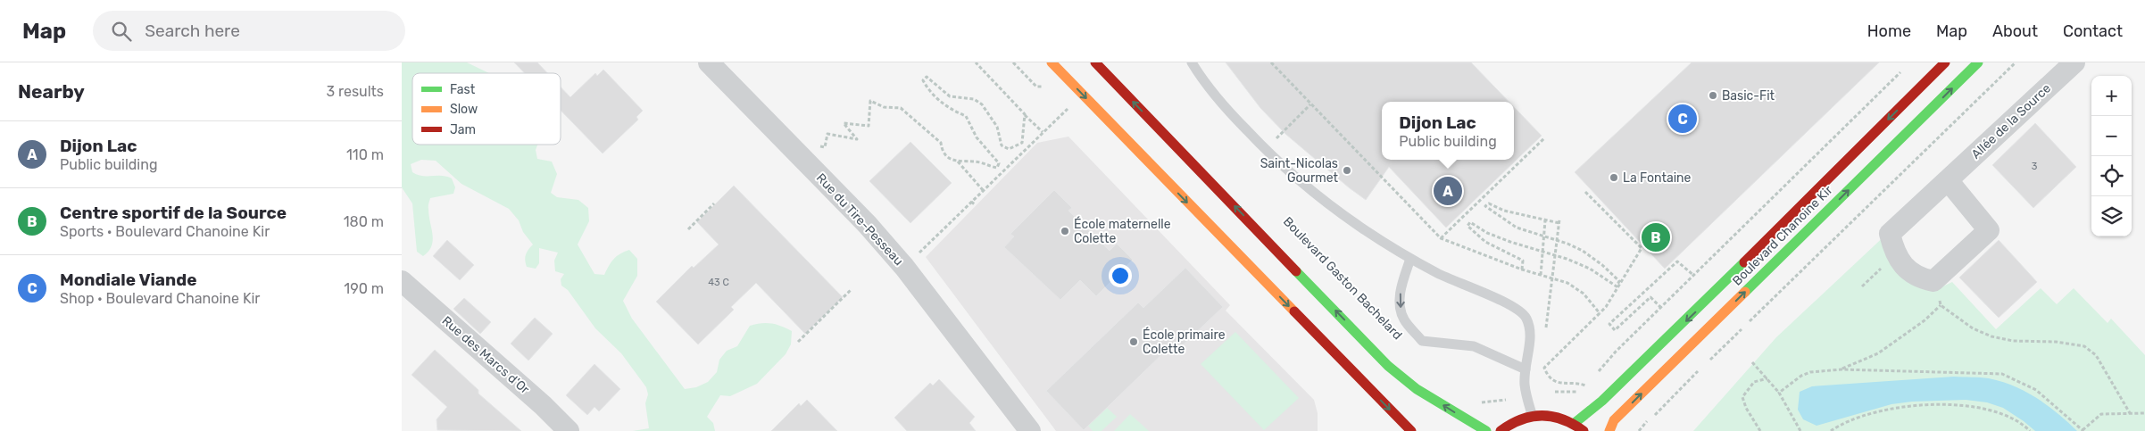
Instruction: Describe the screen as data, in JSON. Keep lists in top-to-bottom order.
{
  "streets": {
    "main road": ["Boulevard Chanoine Kir"],
    "street": ["Allée de la Source", "Rue du Tire-Pesseau", "Rue des Marcs d'Or"]
  },
  "places": [
    "Basic-Fit",
    "Saint-Nicolas Gourmet",
    "La Fontaine",
    "École maternelle Colette",
    "École primaire Colette"
  ],
  "house_numbers": ["3", "43 C"],
  "legend": ["Fast", "Slow", "Jam"],
  "page": {
    "header": "Map",
    "search": "Search here",
    "nav": [
      "Home",
      "Map",
      "About",
      "Contact"
    ],
    "heading": ["Nearby", "3 results"],
    "map_buttons": ["+", "−"],
    "popup": ["Dijon Lac", "Public building"],
    "pins": ["C", "A", "B"],
    "list": [
      {
        "mark": "A",
        "name": "Dijon Lac",
        "note": "Public building",
        "value": "110 m"
      },
      {
        "mark": "B",
        "name": "Centre sportif de la Source",
        "note": "Sports · Boulevard Chanoine Kir",
        "value": "180 m"
      },
      {
        "mark": "C",
        "name": "Mondiale Viande",
        "note": "Shop · Boulevard Chanoine Kir",
        "value": "190 m"
      }
    ]
  }
}
